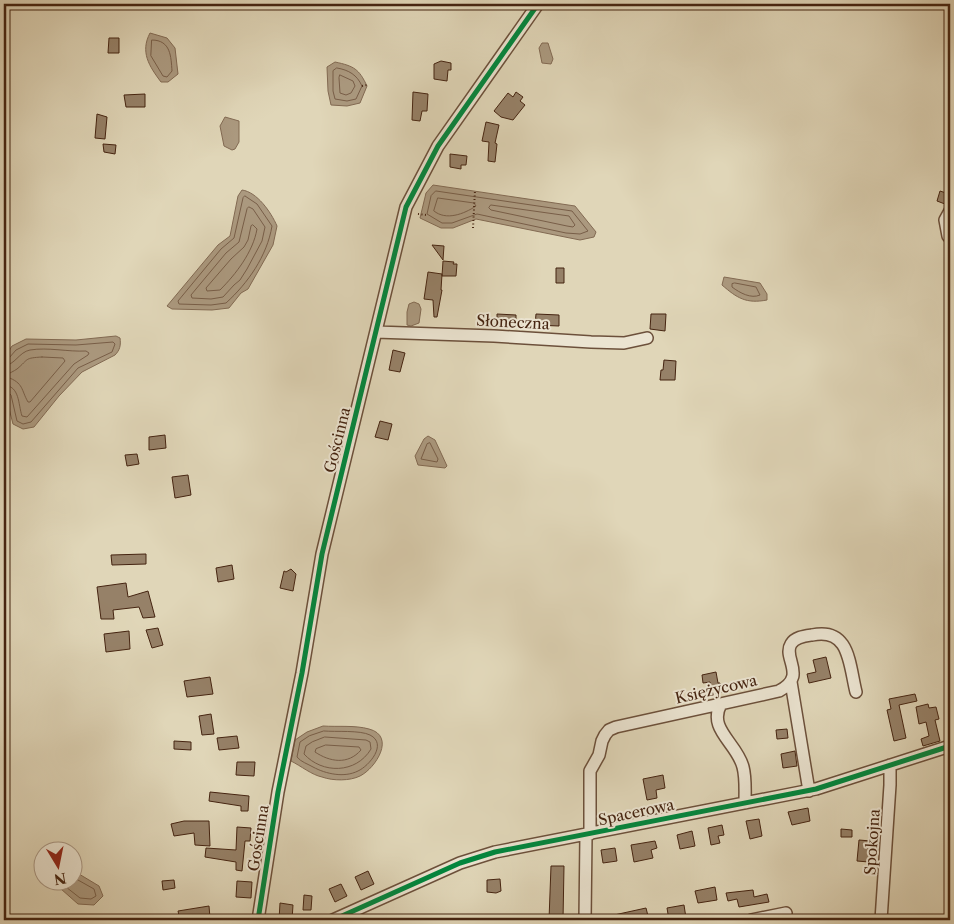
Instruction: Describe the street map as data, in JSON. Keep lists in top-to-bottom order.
{
  "streets": {
    "street": [
      "Słoneczna",
      "Gościnna",
      "Księżycowa",
      "Spacerowa",
      "Spokojna"
    ]
  },
  "crossings": [
    ["Słoneczna", "Gościnna"],
    ["Księżycowa", "Spacerowa"],
    ["Spacerowa", "Spokojna"]
  ],
  "north": "bottom"
}
